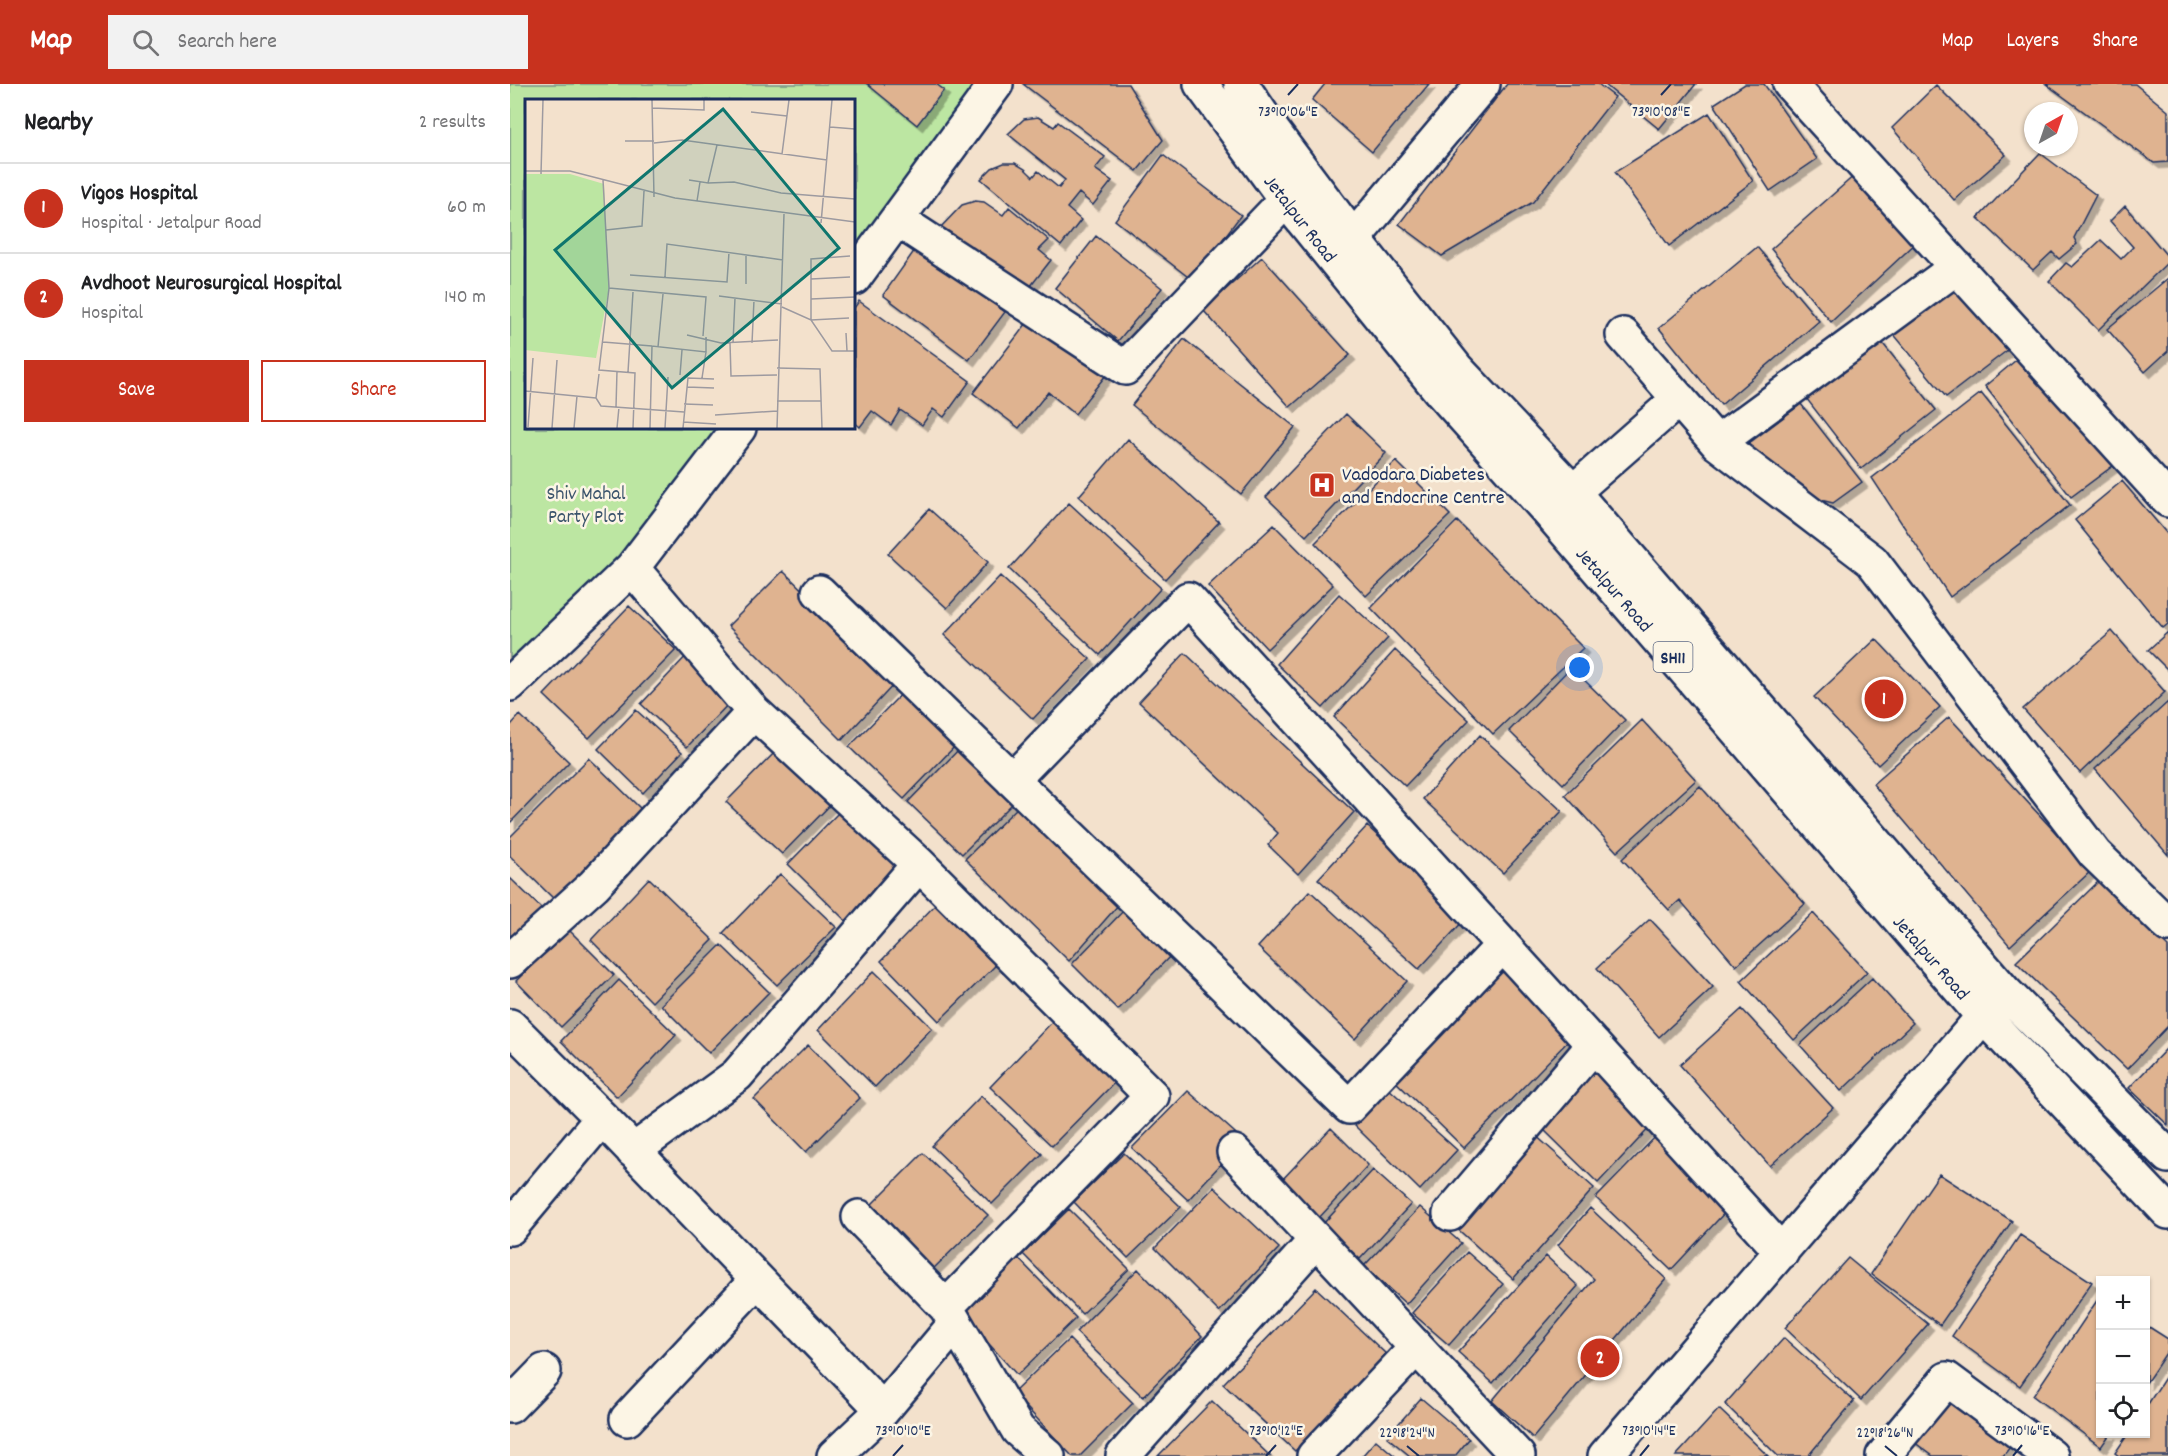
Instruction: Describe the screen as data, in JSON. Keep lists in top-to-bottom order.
{
  "streets": {
    "street": ["Jetalpur Road", "SH11"]
  },
  "parks": ["Shiv Mahal Party Plot"],
  "places": {
    "hospital": ["Vadodara Diabetes and Endocrine Centre"]
  },
  "north": "top right",
  "page": {
    "header": "Map",
    "search": "Search here",
    "nav": ["Map", "Layers", "Share"],
    "heading": ["Nearby", "2 results"],
    "list": [
      {
        "mark": "1",
        "name": "Vigos Hospital",
        "note": "Hospital · Jetalpur Road",
        "value": "60 m"
      },
      {
        "mark": "2",
        "name": "Avdhoot Neurosurgical Hospital",
        "note": "Hospital",
        "value": "140 m"
      }
    ],
    "buttons": ["Save", "Share"],
    "pins": ["1", "2"],
    "map_buttons": ["+", "−"]
  },
  "coordinates": [
    "73°10'06\"E",
    "73°10'08\"E",
    "73°10'10\"E",
    "73°10'12\"E",
    "73°10'14\"E",
    "73°10'16\"E",
    "22°18'24\"N",
    "22°18'26\"N"
  ]
}
